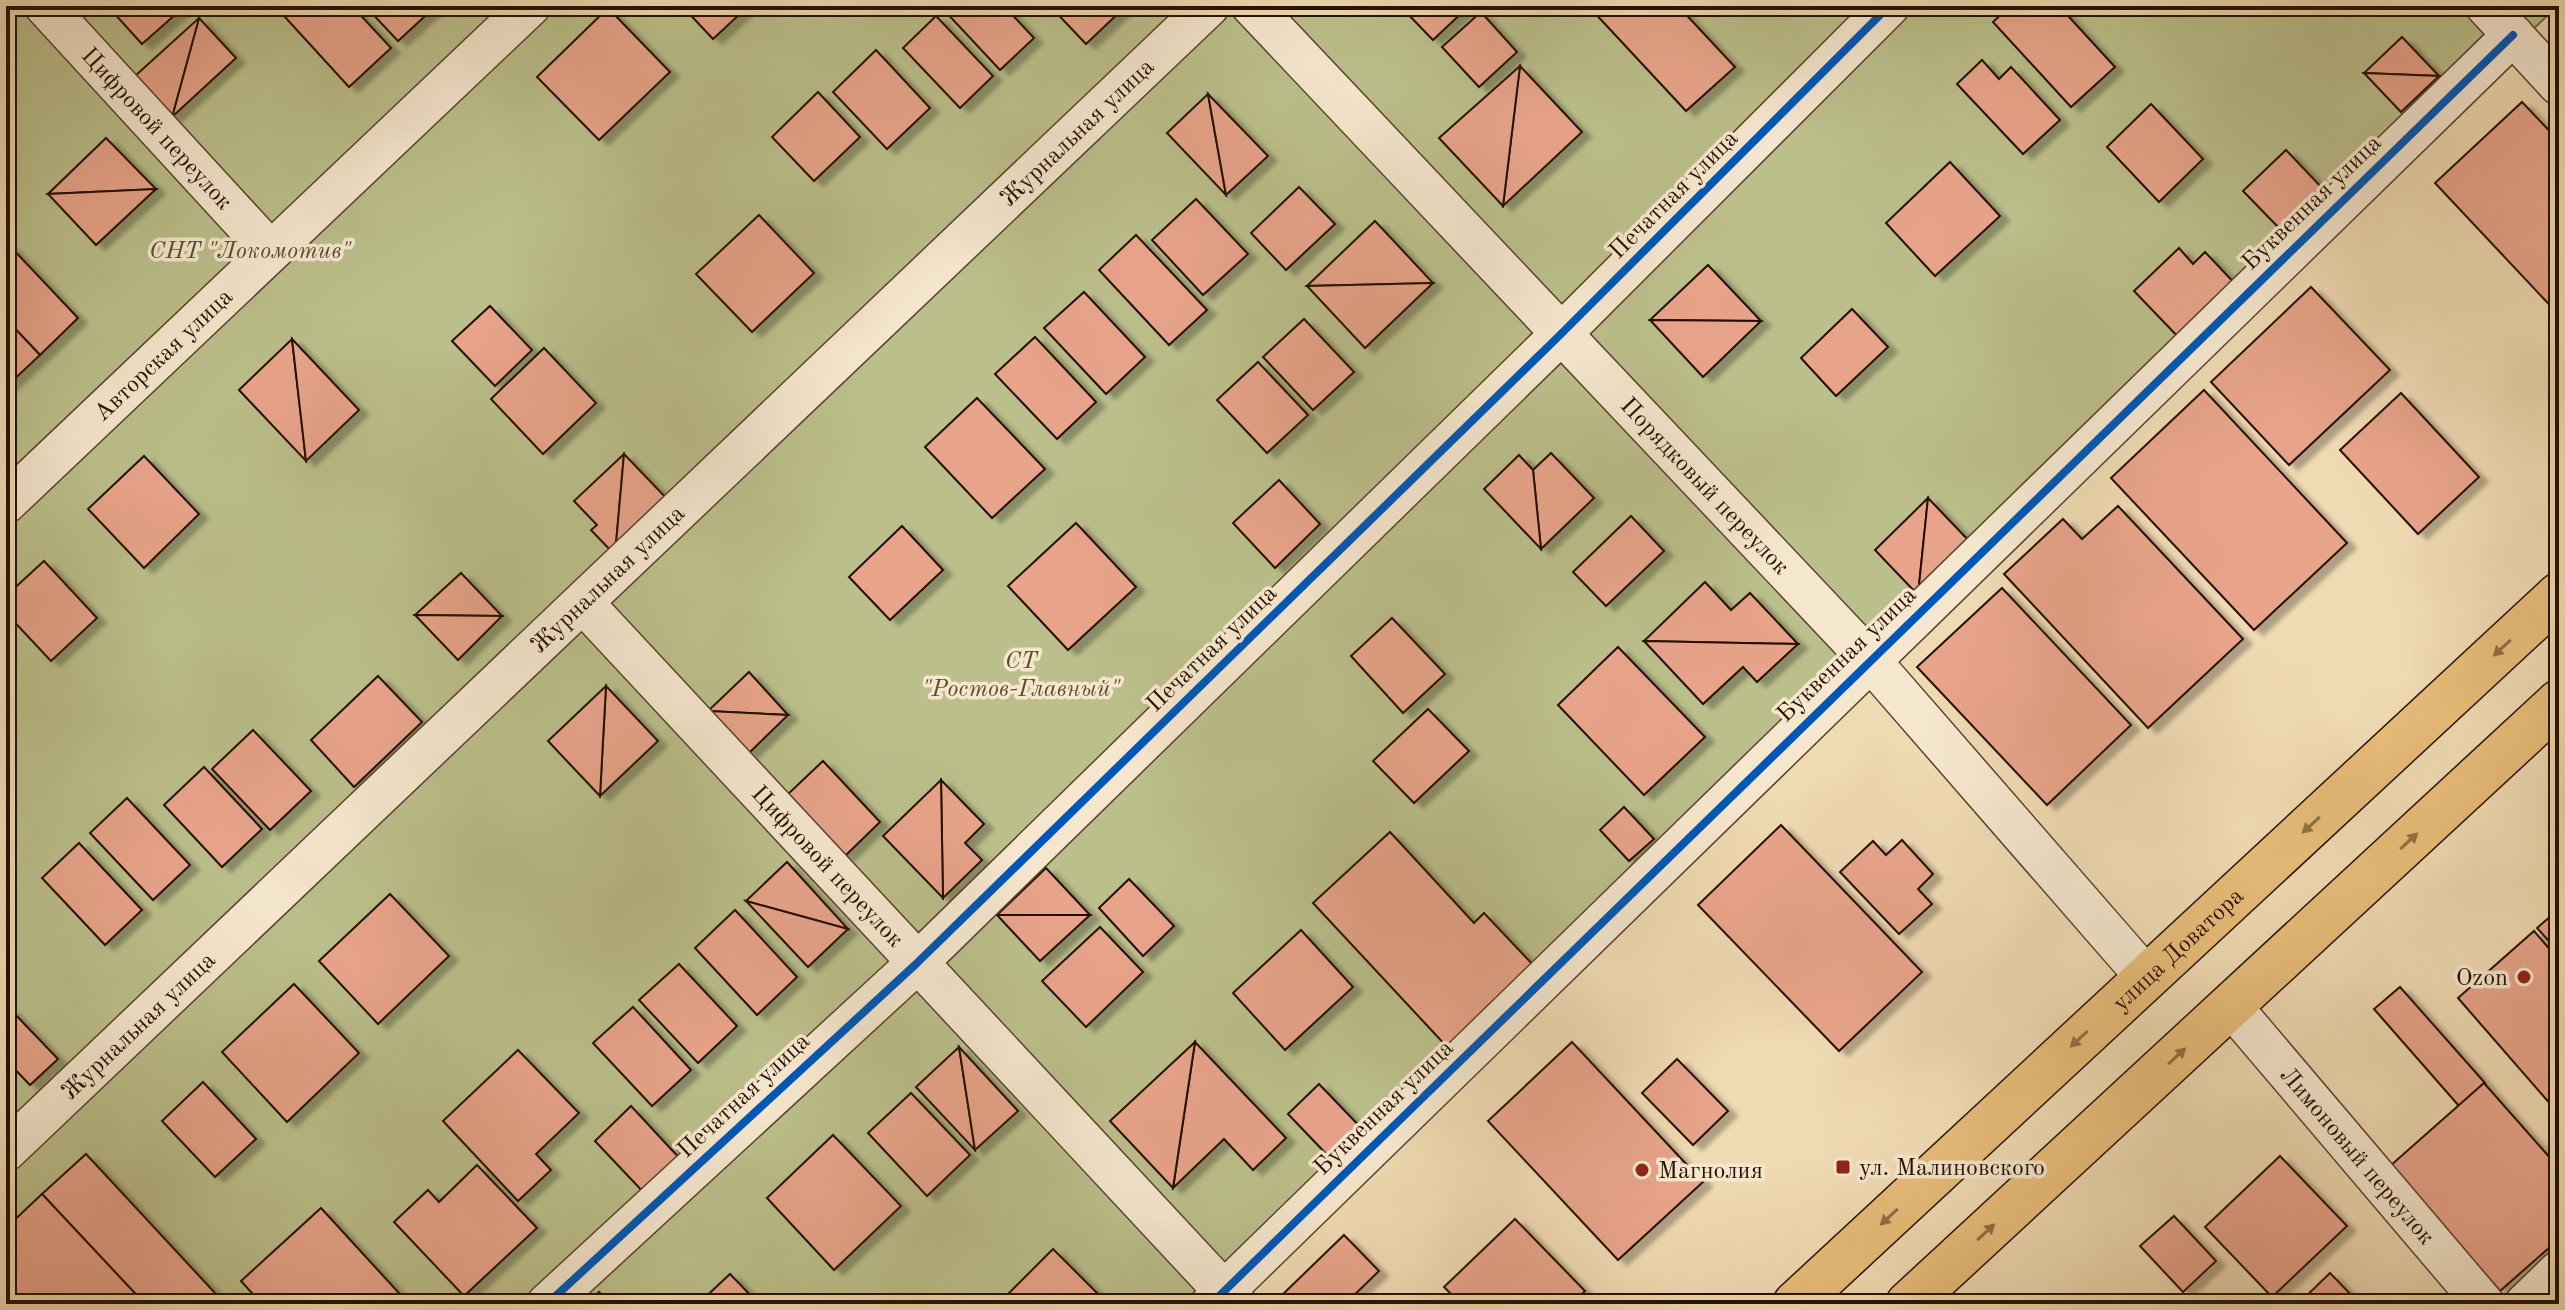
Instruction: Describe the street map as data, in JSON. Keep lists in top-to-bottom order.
{
  "streets": {
    "main road": ["улица Доватора"],
    "street": [
      "Цифровой переулок",
      "Журнальная улица",
      "Печатная улица",
      "Буквенная улица",
      "Авторская улица",
      "Порядковый переулок",
      "Лимоновый переулок"
    ]
  },
  "crossings": [
    ["Цифровой переулок", "Журнальная улица"],
    ["Цифровой переулок", "Печатная улица"],
    ["Цифровой переулок", "Буквенная улица"],
    ["Цифровой переулок", "Авторская улица"],
    ["Печатная улица", "Порядковый переулок"],
    ["Буквенная улица", "Порядковый переулок"],
    ["Порядковый переулок", "улица Доватора"]
  ],
  "parks": ["СНТ \"Локомотив\"", "СТ \"Ростов-Главный\""],
  "places": {
    "other": ["Ozon", "Магнолия"],
    "transit": ["ул. Малиновского"]
  }
}
